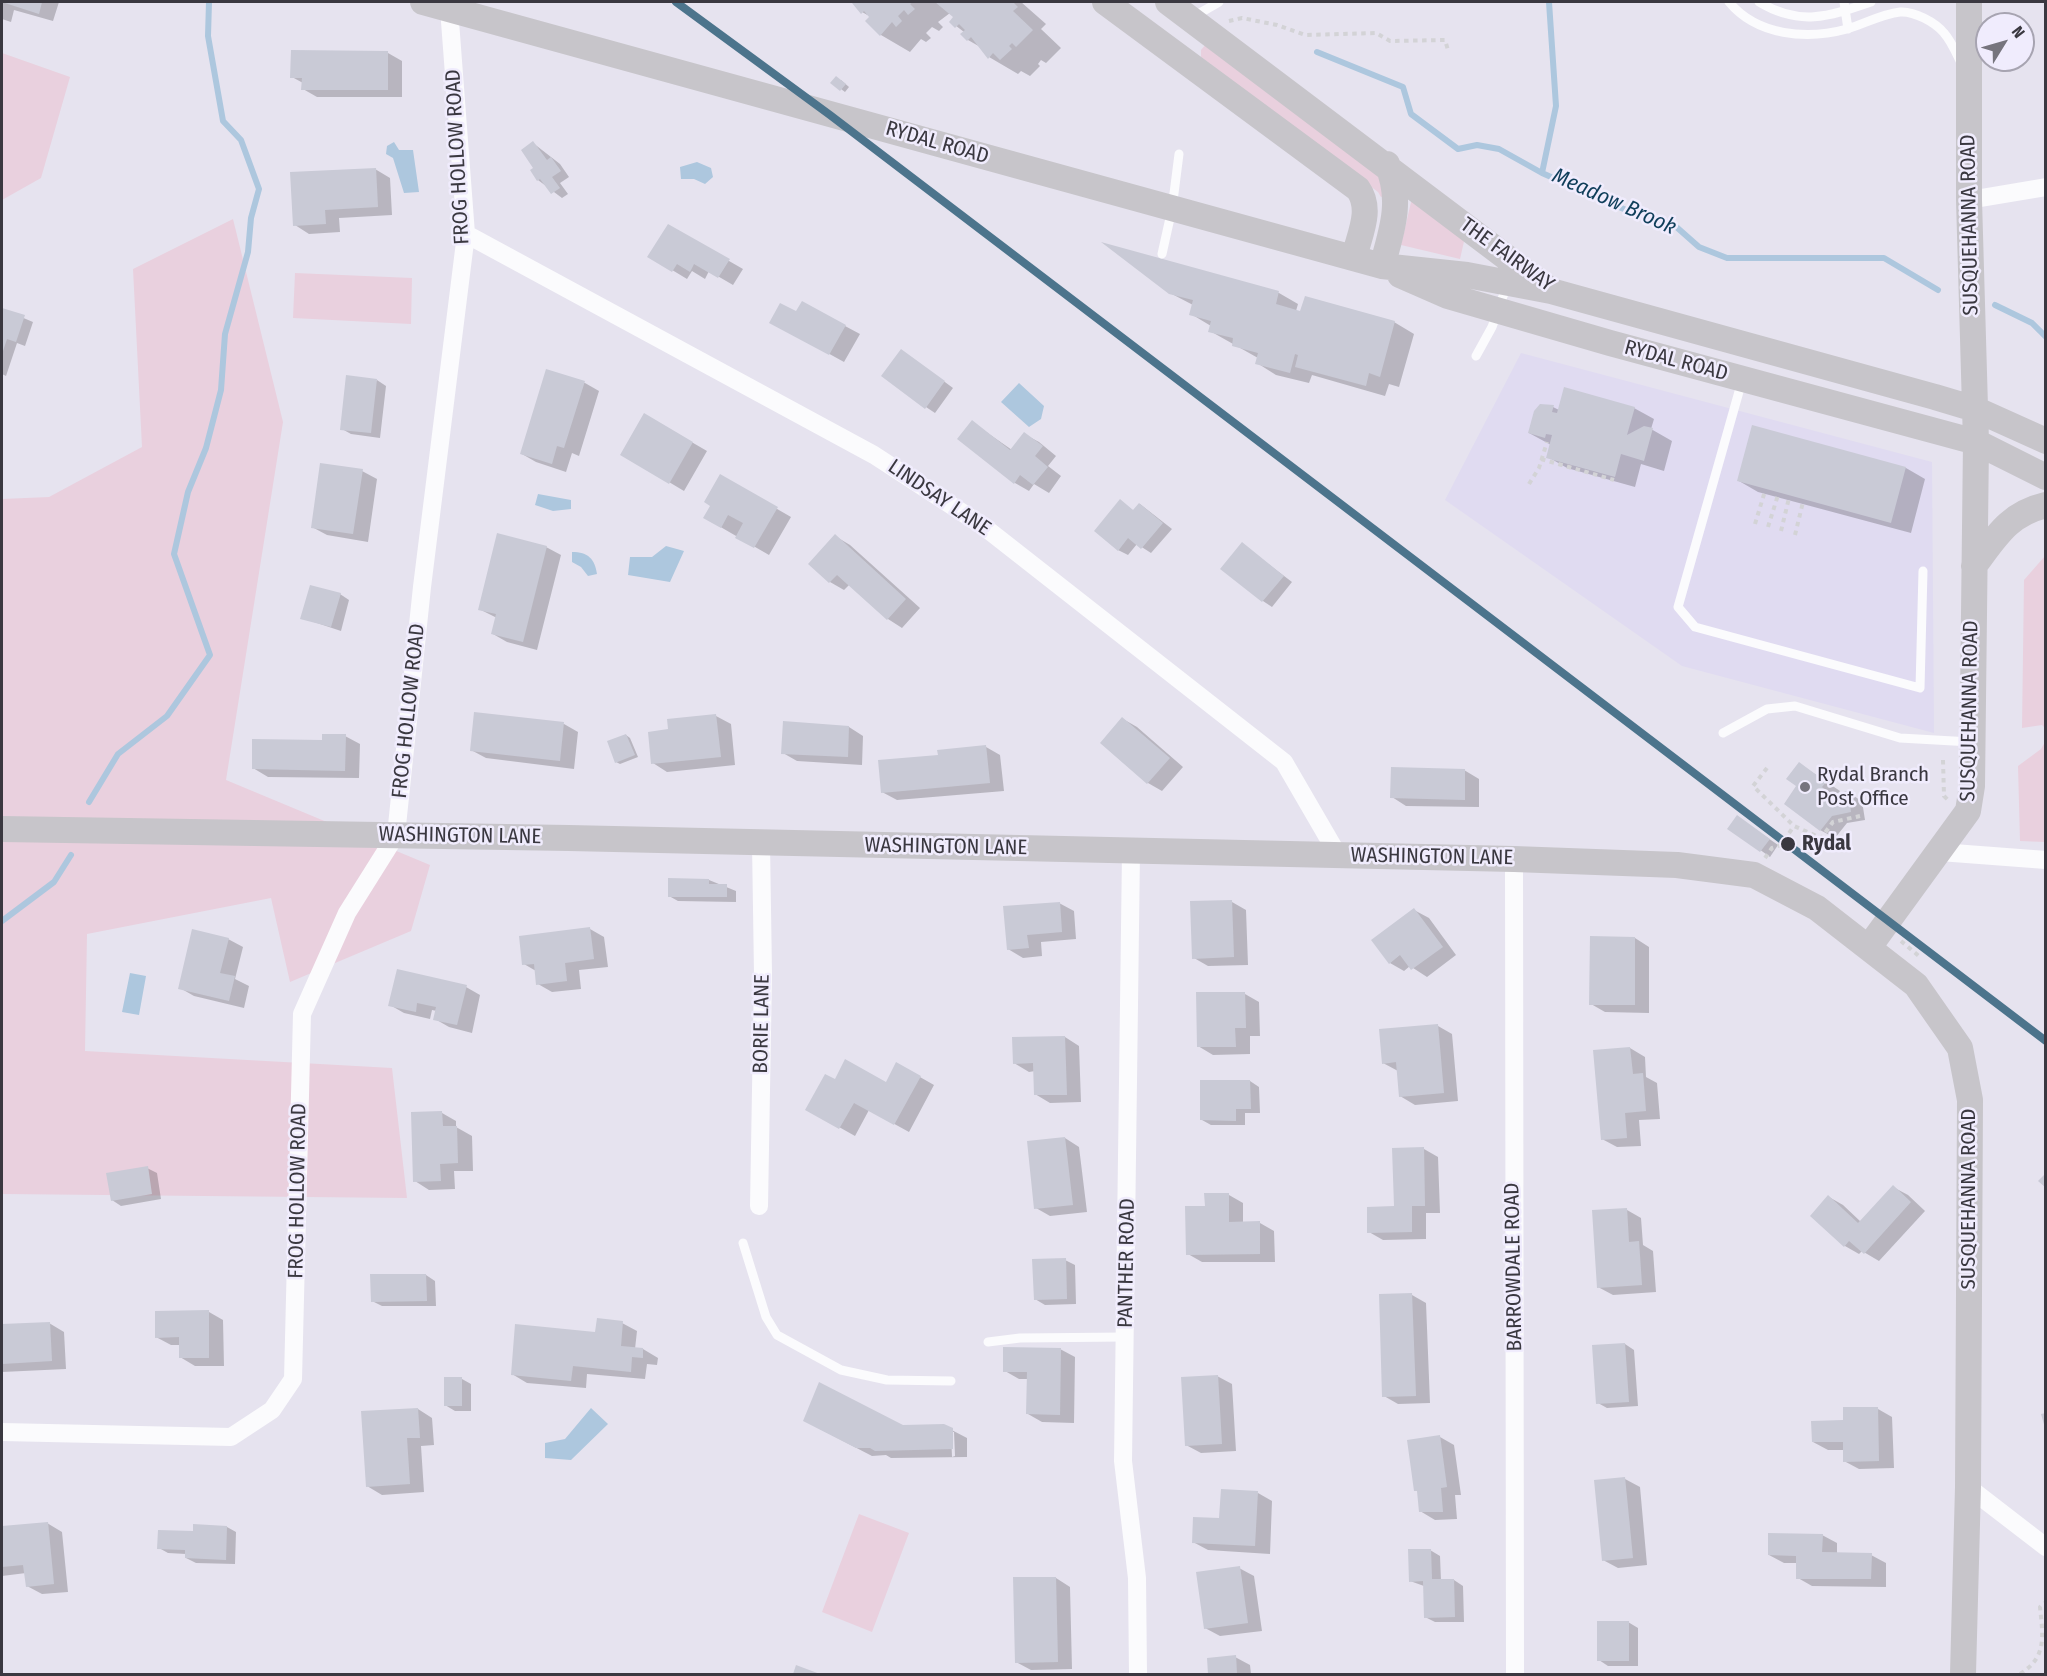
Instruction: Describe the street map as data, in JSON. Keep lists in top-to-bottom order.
{
  "streets": {
    "main road": [
      "RYDAL ROAD",
      "SUSQUEHANNA ROAD",
      "THE FAIRWAY",
      "WASHINGTON LANE"
    ],
    "street": [
      "FROG HOLLOW ROAD",
      "LINDSAY LANE",
      "BORIE LANE",
      "PANTHER ROAD",
      "BARROWDALE ROAD"
    ]
  },
  "crossings": [
    ["RYDAL ROAD", "FROG HOLLOW ROAD"],
    ["RYDAL ROAD", "SUSQUEHANNA ROAD"],
    ["RYDAL ROAD", "THE FAIRWAY"],
    ["FROG HOLLOW ROAD", "LINDSAY LANE"],
    ["FROG HOLLOW ROAD", "WASHINGTON LANE"],
    ["SUSQUEHANNA ROAD", "THE FAIRWAY"],
    ["SUSQUEHANNA ROAD", "WASHINGTON LANE"],
    ["LINDSAY LANE", "WASHINGTON LANE"],
    ["WASHINGTON LANE", "BORIE LANE"],
    ["WASHINGTON LANE", "PANTHER ROAD"],
    ["WASHINGTON LANE", "BARROWDALE ROAD"]
  ],
  "water": ["Meadow Brook"],
  "places": ["Rydal Branch Post Office", "Rydal"],
  "north": "top right"
}
